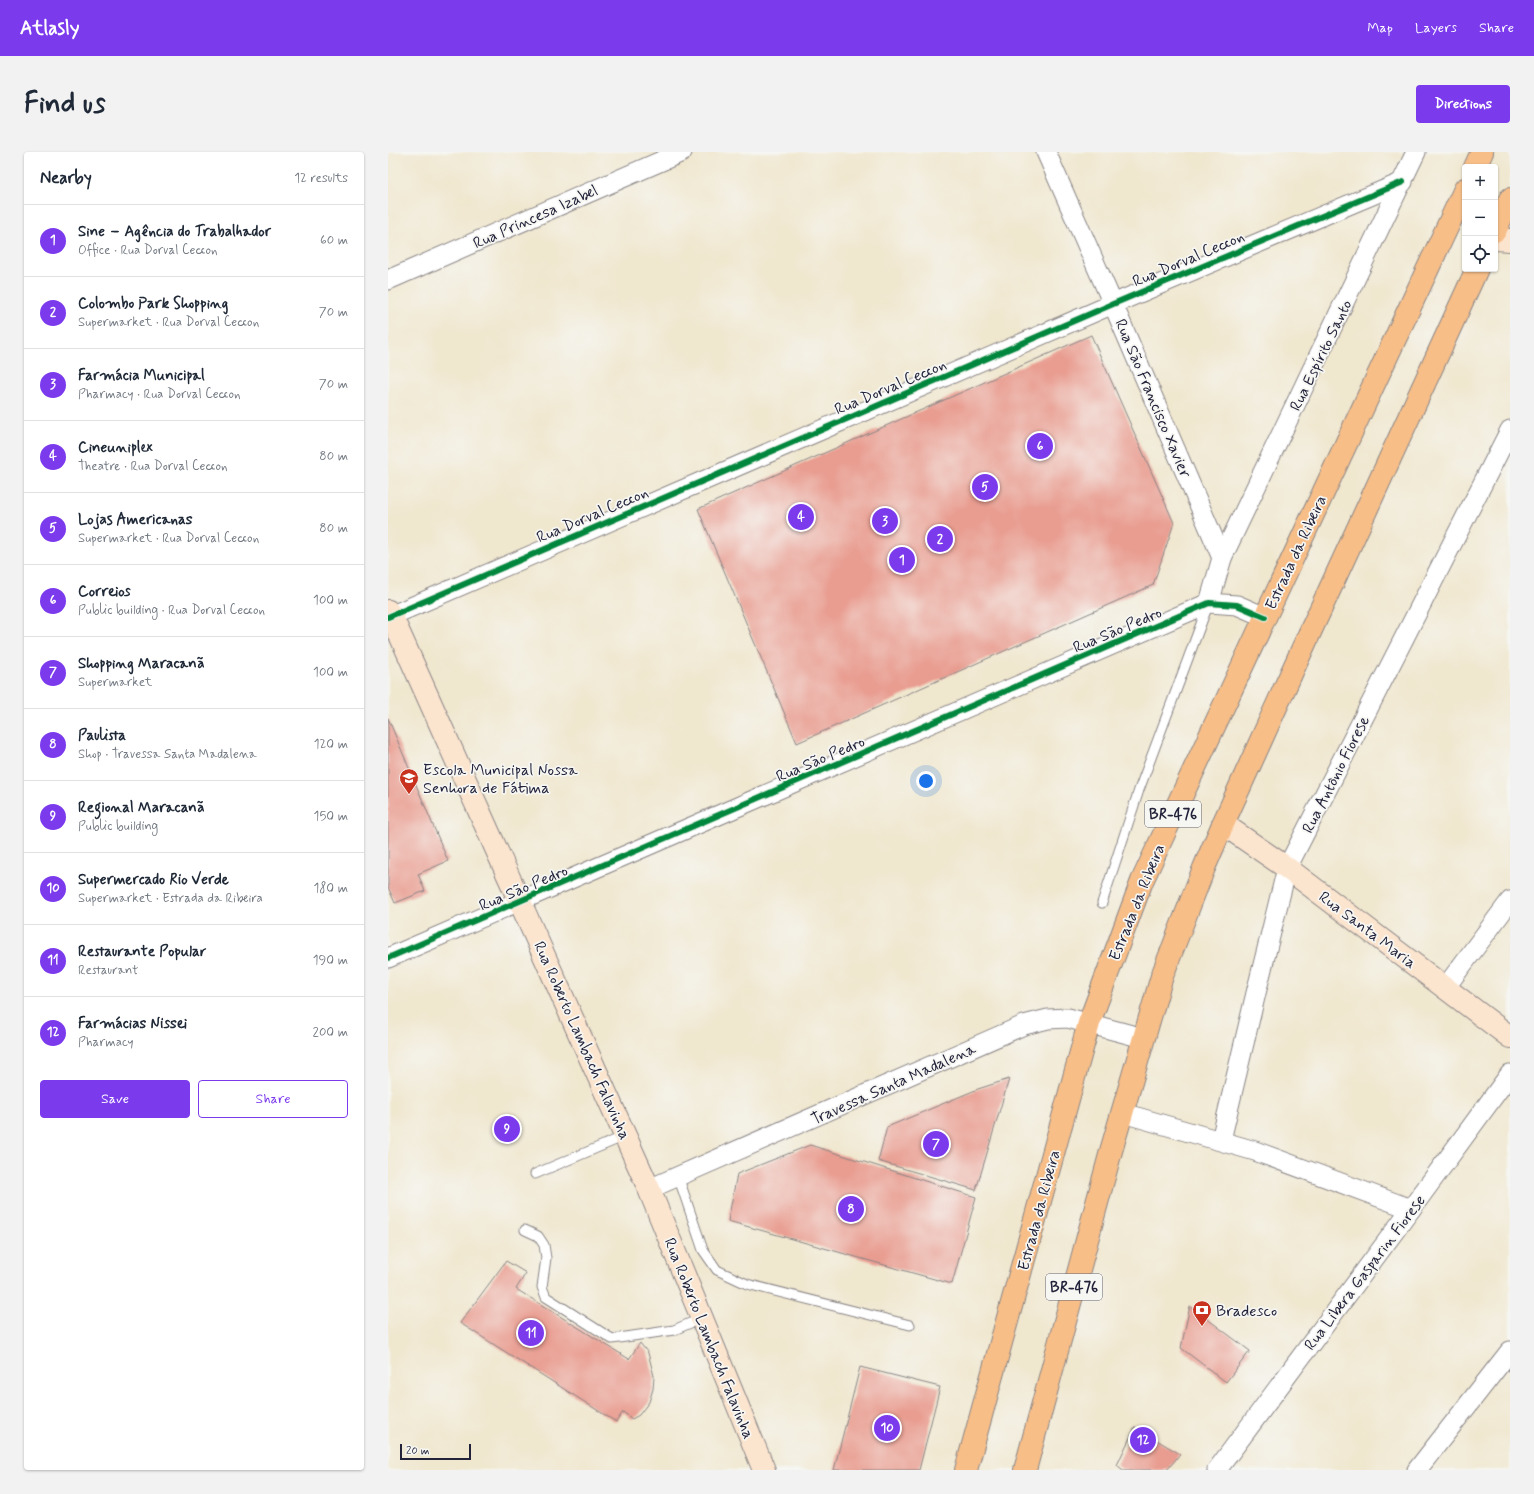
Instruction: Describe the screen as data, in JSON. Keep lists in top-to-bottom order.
{
  "streets": {
    "main road": ["Estrada da Ribeira", "BR-476"],
    "street": [
      "Rua Princesa Izabel",
      "Rua Dorval Ceccon",
      "Rua Espírito Santo",
      "Rua São Francisco Xavier",
      "Rua São Pedro",
      "Rua Antônio Fiorese",
      "Rua Santa Maria",
      "Rua Roberto Lambach Falavinha",
      "Travessa Santa Madalena",
      "Rua Libera Gasparin Fiorese"
    ]
  },
  "crossings": [
    ["Rua Dorval Ceccon", "Rua Espírito Santo"],
    ["Rua Dorval Ceccon", "Rua São Francisco Xavier"],
    ["Rua Dorval Ceccon", "Rua Roberto Lambach Falavinha"],
    ["Rua Espírito Santo", "Rua São Francisco Xavier"],
    ["Estrada da Ribeira", "Rua São Pedro"],
    ["Estrada da Ribeira", "Travessa Santa Madalena"],
    ["Rua São Pedro", "Rua Roberto Lambach Falavinha"],
    ["Rua Antônio Fiorese", "Rua Santa Maria"],
    ["BR-476", "Rua Santa Maria"],
    ["BR-476", "Travessa Santa Madalena"],
    ["Rua Roberto Lambach Falavinha", "Travessa Santa Madalena"]
  ],
  "places": {
    "school or university": ["Escola Municipal Nossa Senhora de Fátima"],
    "bank": ["Bradesco"]
  },
  "scale_bar": "20 m",
  "page": {
    "header": "Atlasly",
    "nav": ["Map", "Layers", "Share"],
    "buttons": [
      "Directions",
      ["Save", "Share"]
    ],
    "title": "Find us",
    "heading": ["Nearby", "12 results"],
    "map_buttons": ["+", "−"],
    "list": [
      {
        "mark": "1",
        "name": "Sine – Agência do Trabalhador",
        "note": "Office · Rua Dorval Ceccon",
        "value": "60 m"
      },
      {
        "mark": "2",
        "name": "Colombo Park Shopping",
        "note": "Supermarket · Rua Dorval Ceccon",
        "value": "70 m"
      },
      {
        "mark": "3",
        "name": "Farmácia Municipal",
        "note": "Pharmacy · Rua Dorval Ceccon",
        "value": "70 m"
      },
      {
        "mark": "4",
        "name": "Cineuniplex",
        "note": "Theatre · Rua Dorval Ceccon",
        "value": "80 m"
      },
      {
        "mark": "5",
        "name": "Lojas Americanas",
        "note": "Supermarket · Rua Dorval Ceccon",
        "value": "80 m"
      },
      {
        "mark": "6",
        "name": "Correios",
        "note": "Public building · Rua Dorval Ceccon",
        "value": "100 m"
      },
      {
        "mark": "7",
        "name": "Shopping Maracanã",
        "note": "Supermarket",
        "value": "100 m"
      },
      {
        "mark": "8",
        "name": "Paulista",
        "note": "Shop · Travessa Santa Madalena",
        "value": "120 m"
      },
      {
        "mark": "9",
        "name": "Regional Maracanã",
        "note": "Public building",
        "value": "150 m"
      },
      {
        "mark": "10",
        "name": "Supermercado Rio Verde",
        "note": "Supermarket · Estrada da Ribeira",
        "value": "180 m"
      },
      {
        "mark": "11",
        "name": "Restaurante Popular",
        "note": "Restaurant",
        "value": "190 m"
      },
      {
        "mark": "12",
        "name": "Farmácias Nissei",
        "note": "Pharmacy",
        "value": "200 m"
      }
    ],
    "pins": [
      "6",
      "5",
      "4",
      "3",
      "2",
      "1",
      "9",
      "7",
      "8",
      "11",
      "10",
      "12"
    ],
    "scale": "20 m"
  }
}
